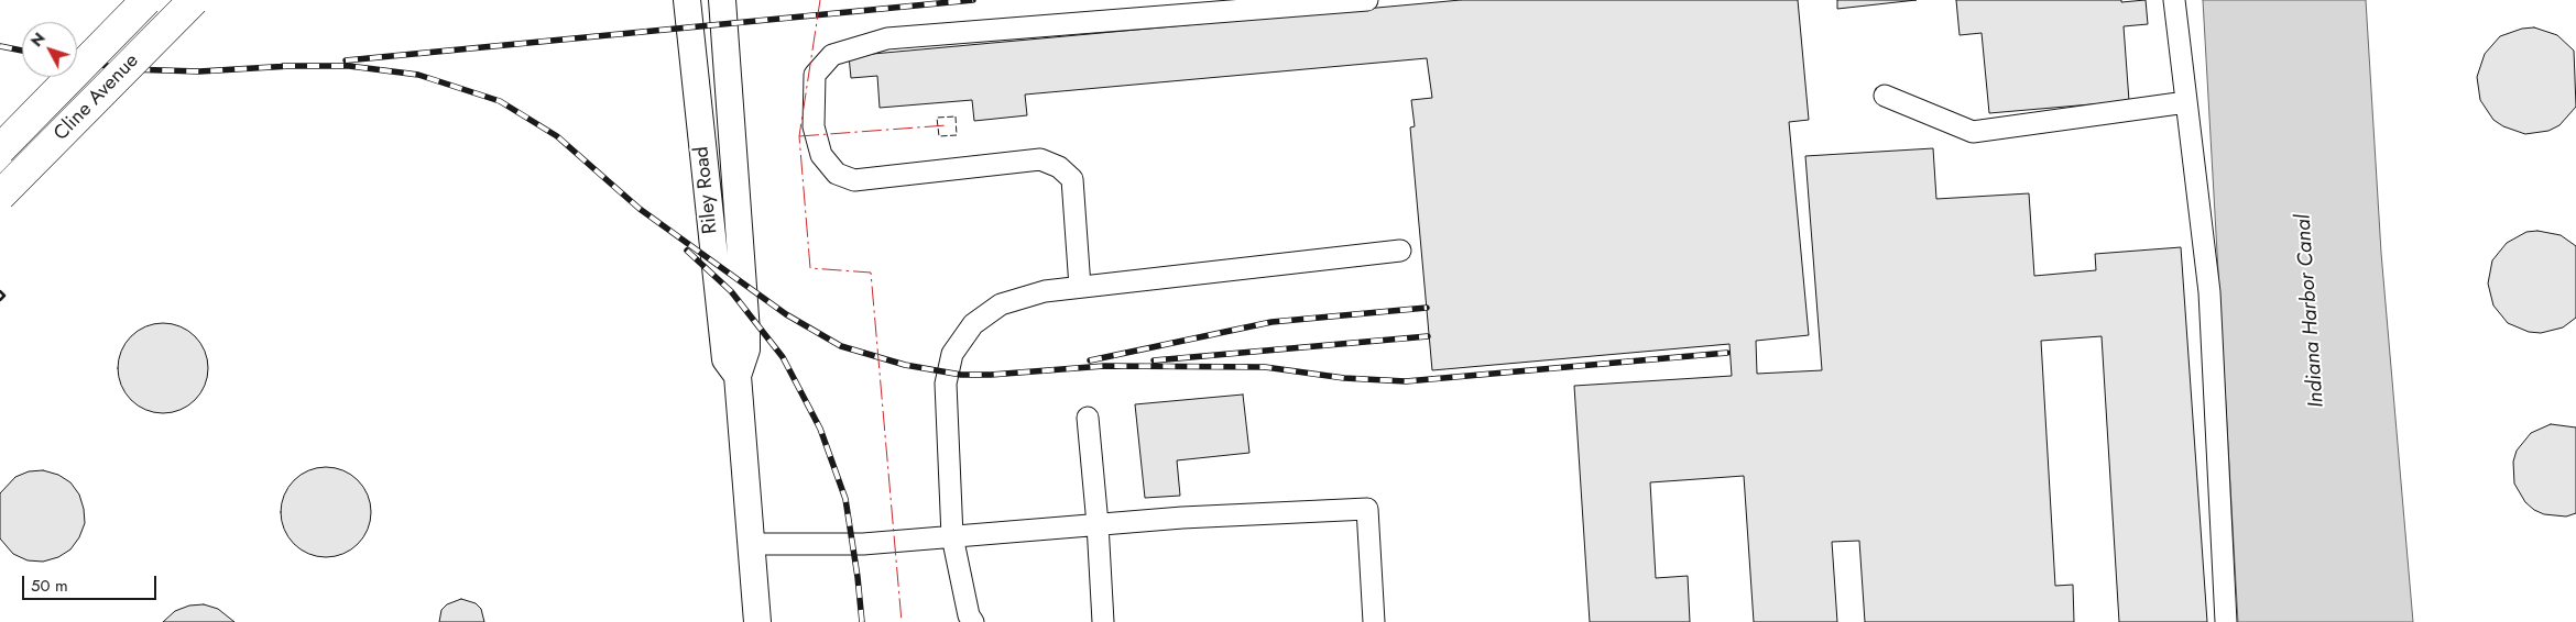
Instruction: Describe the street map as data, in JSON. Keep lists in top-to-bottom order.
{
  "streets": {
    "highway": ["Cline Avenue"],
    "main road": ["Riley Road"]
  },
  "water": ["Indiana Harbor Canal"],
  "scale_bar": "50 m",
  "north": "top left"
}
